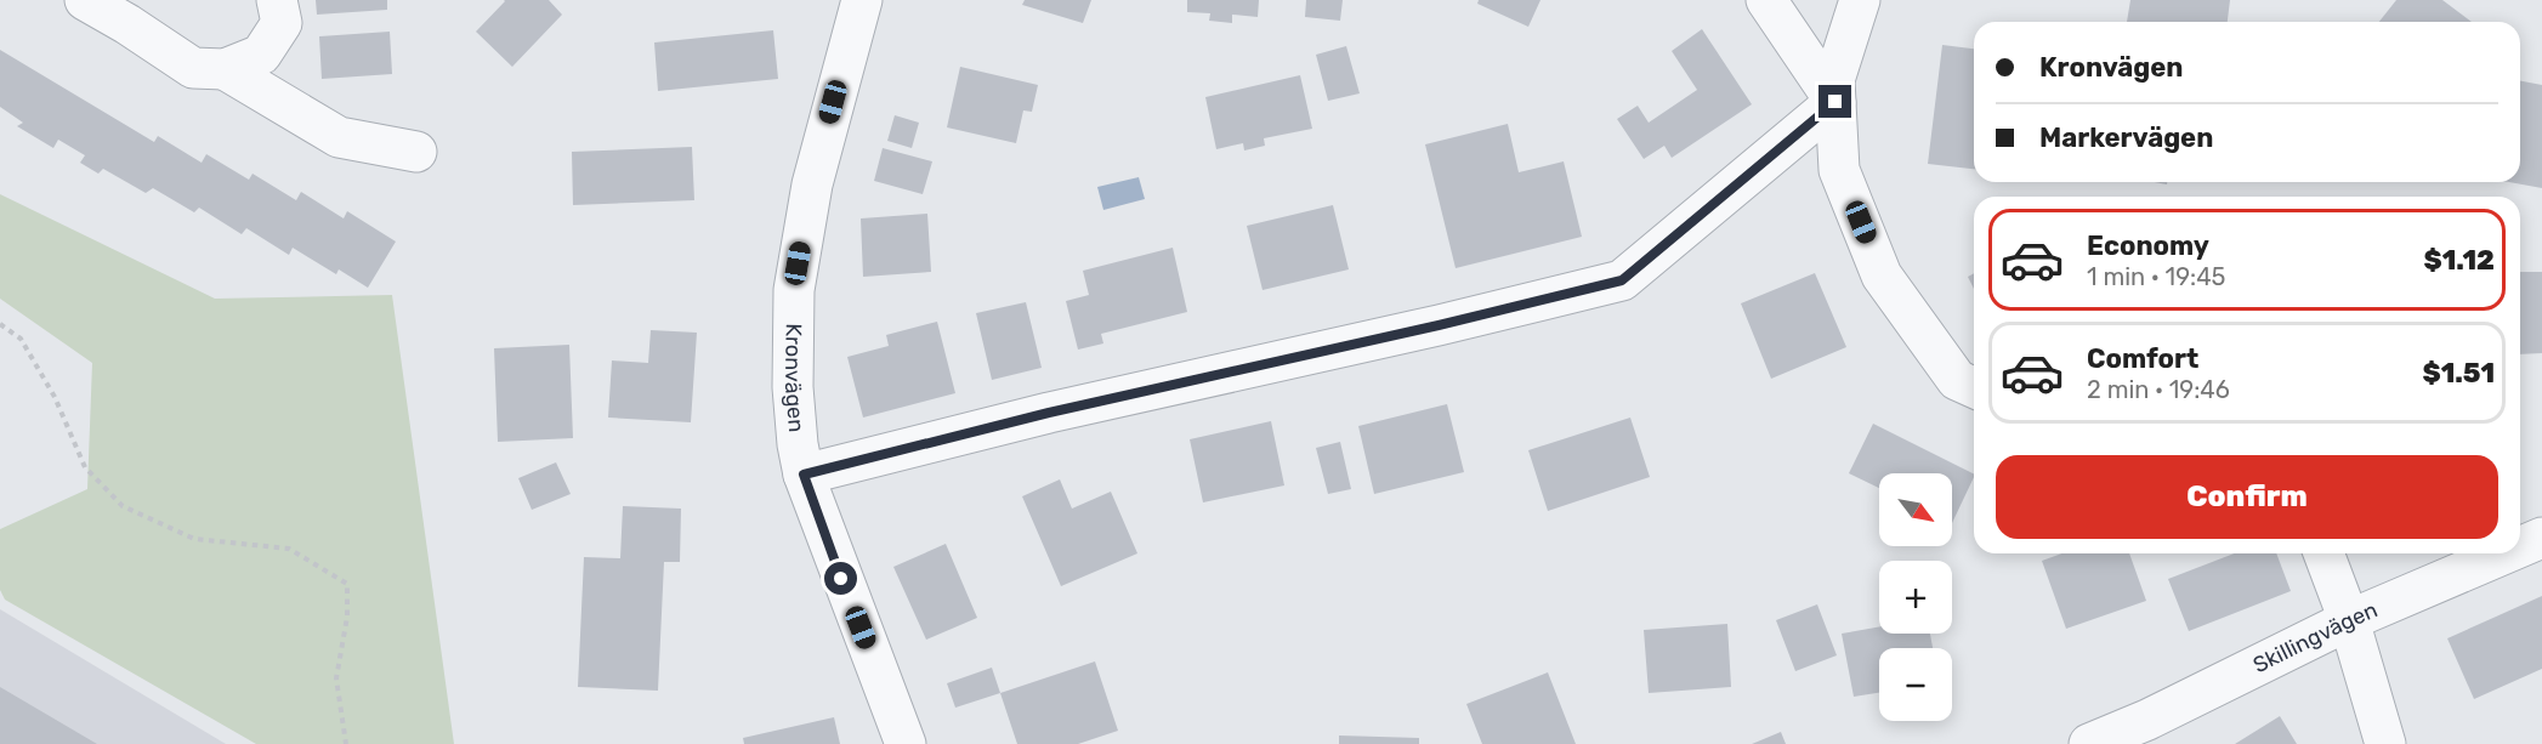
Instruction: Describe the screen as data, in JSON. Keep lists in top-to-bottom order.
{
  "streets": {
    "street": ["Kronvägen", "Skillingvägen"]
  },
  "north": "bottom right",
  "page": {
    "banner": ["Kronvägen", "Markervägen"],
    "list": [
      {
        "name": "Economy",
        "note": "1 min · 19:45",
        "value": "$1.12"
      },
      {
        "name": "Comfort",
        "note": "2 min · 19:46",
        "value": "$1.51"
      }
    ],
    "buttons": "Confirm",
    "map_buttons": ["+", "−"]
  }
}
